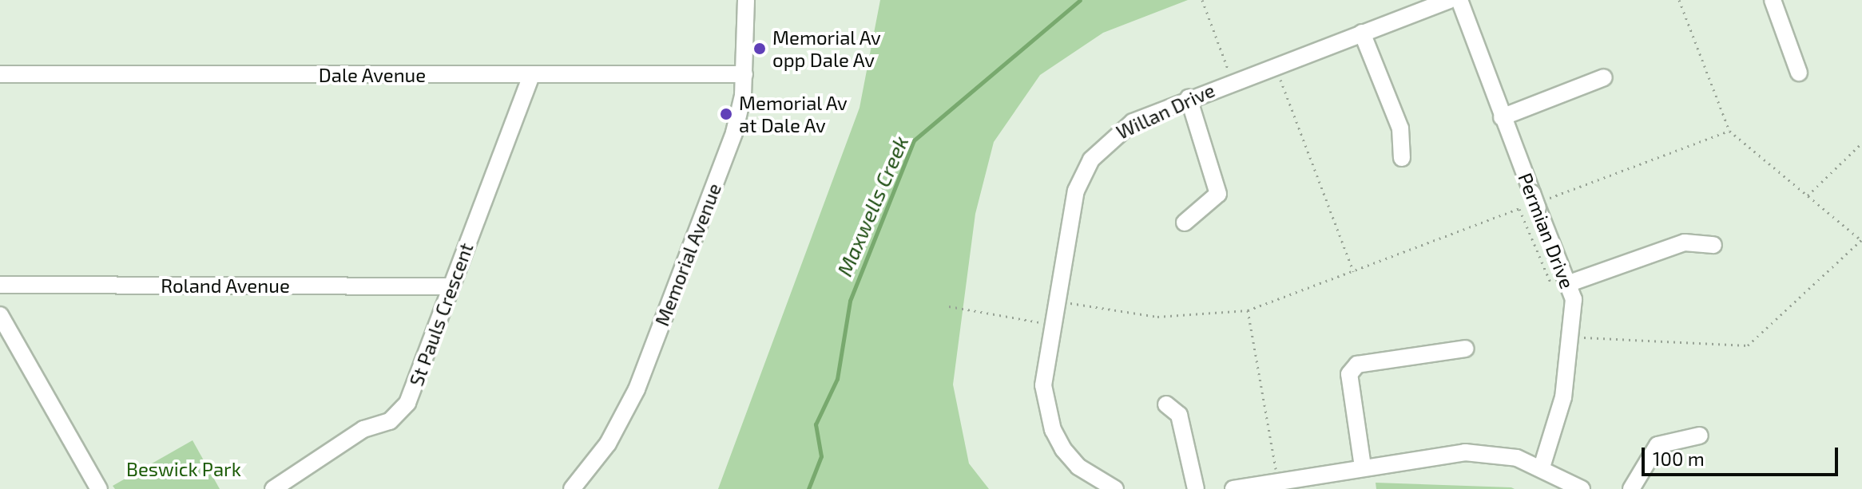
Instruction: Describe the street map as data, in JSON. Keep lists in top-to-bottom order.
{
  "streets": {
    "street": [
      "Dale Avenue",
      "Willan Drive",
      "Permian Drive",
      "Memorial Avenue",
      "Roland Avenue",
      "St Pauls Crescent"
    ]
  },
  "crossings": [
    ["Dale Avenue", "Memorial Avenue"],
    ["Dale Avenue", "St Pauls Crescent"],
    ["Roland Avenue", "St Pauls Crescent"]
  ],
  "water": ["Maxwells Creek"],
  "parks": ["Beswick Park"],
  "places": ["Memorial Av opp Dale Av", "Memorial Av at Dale Av"],
  "scale_bar": "100 m"
}
